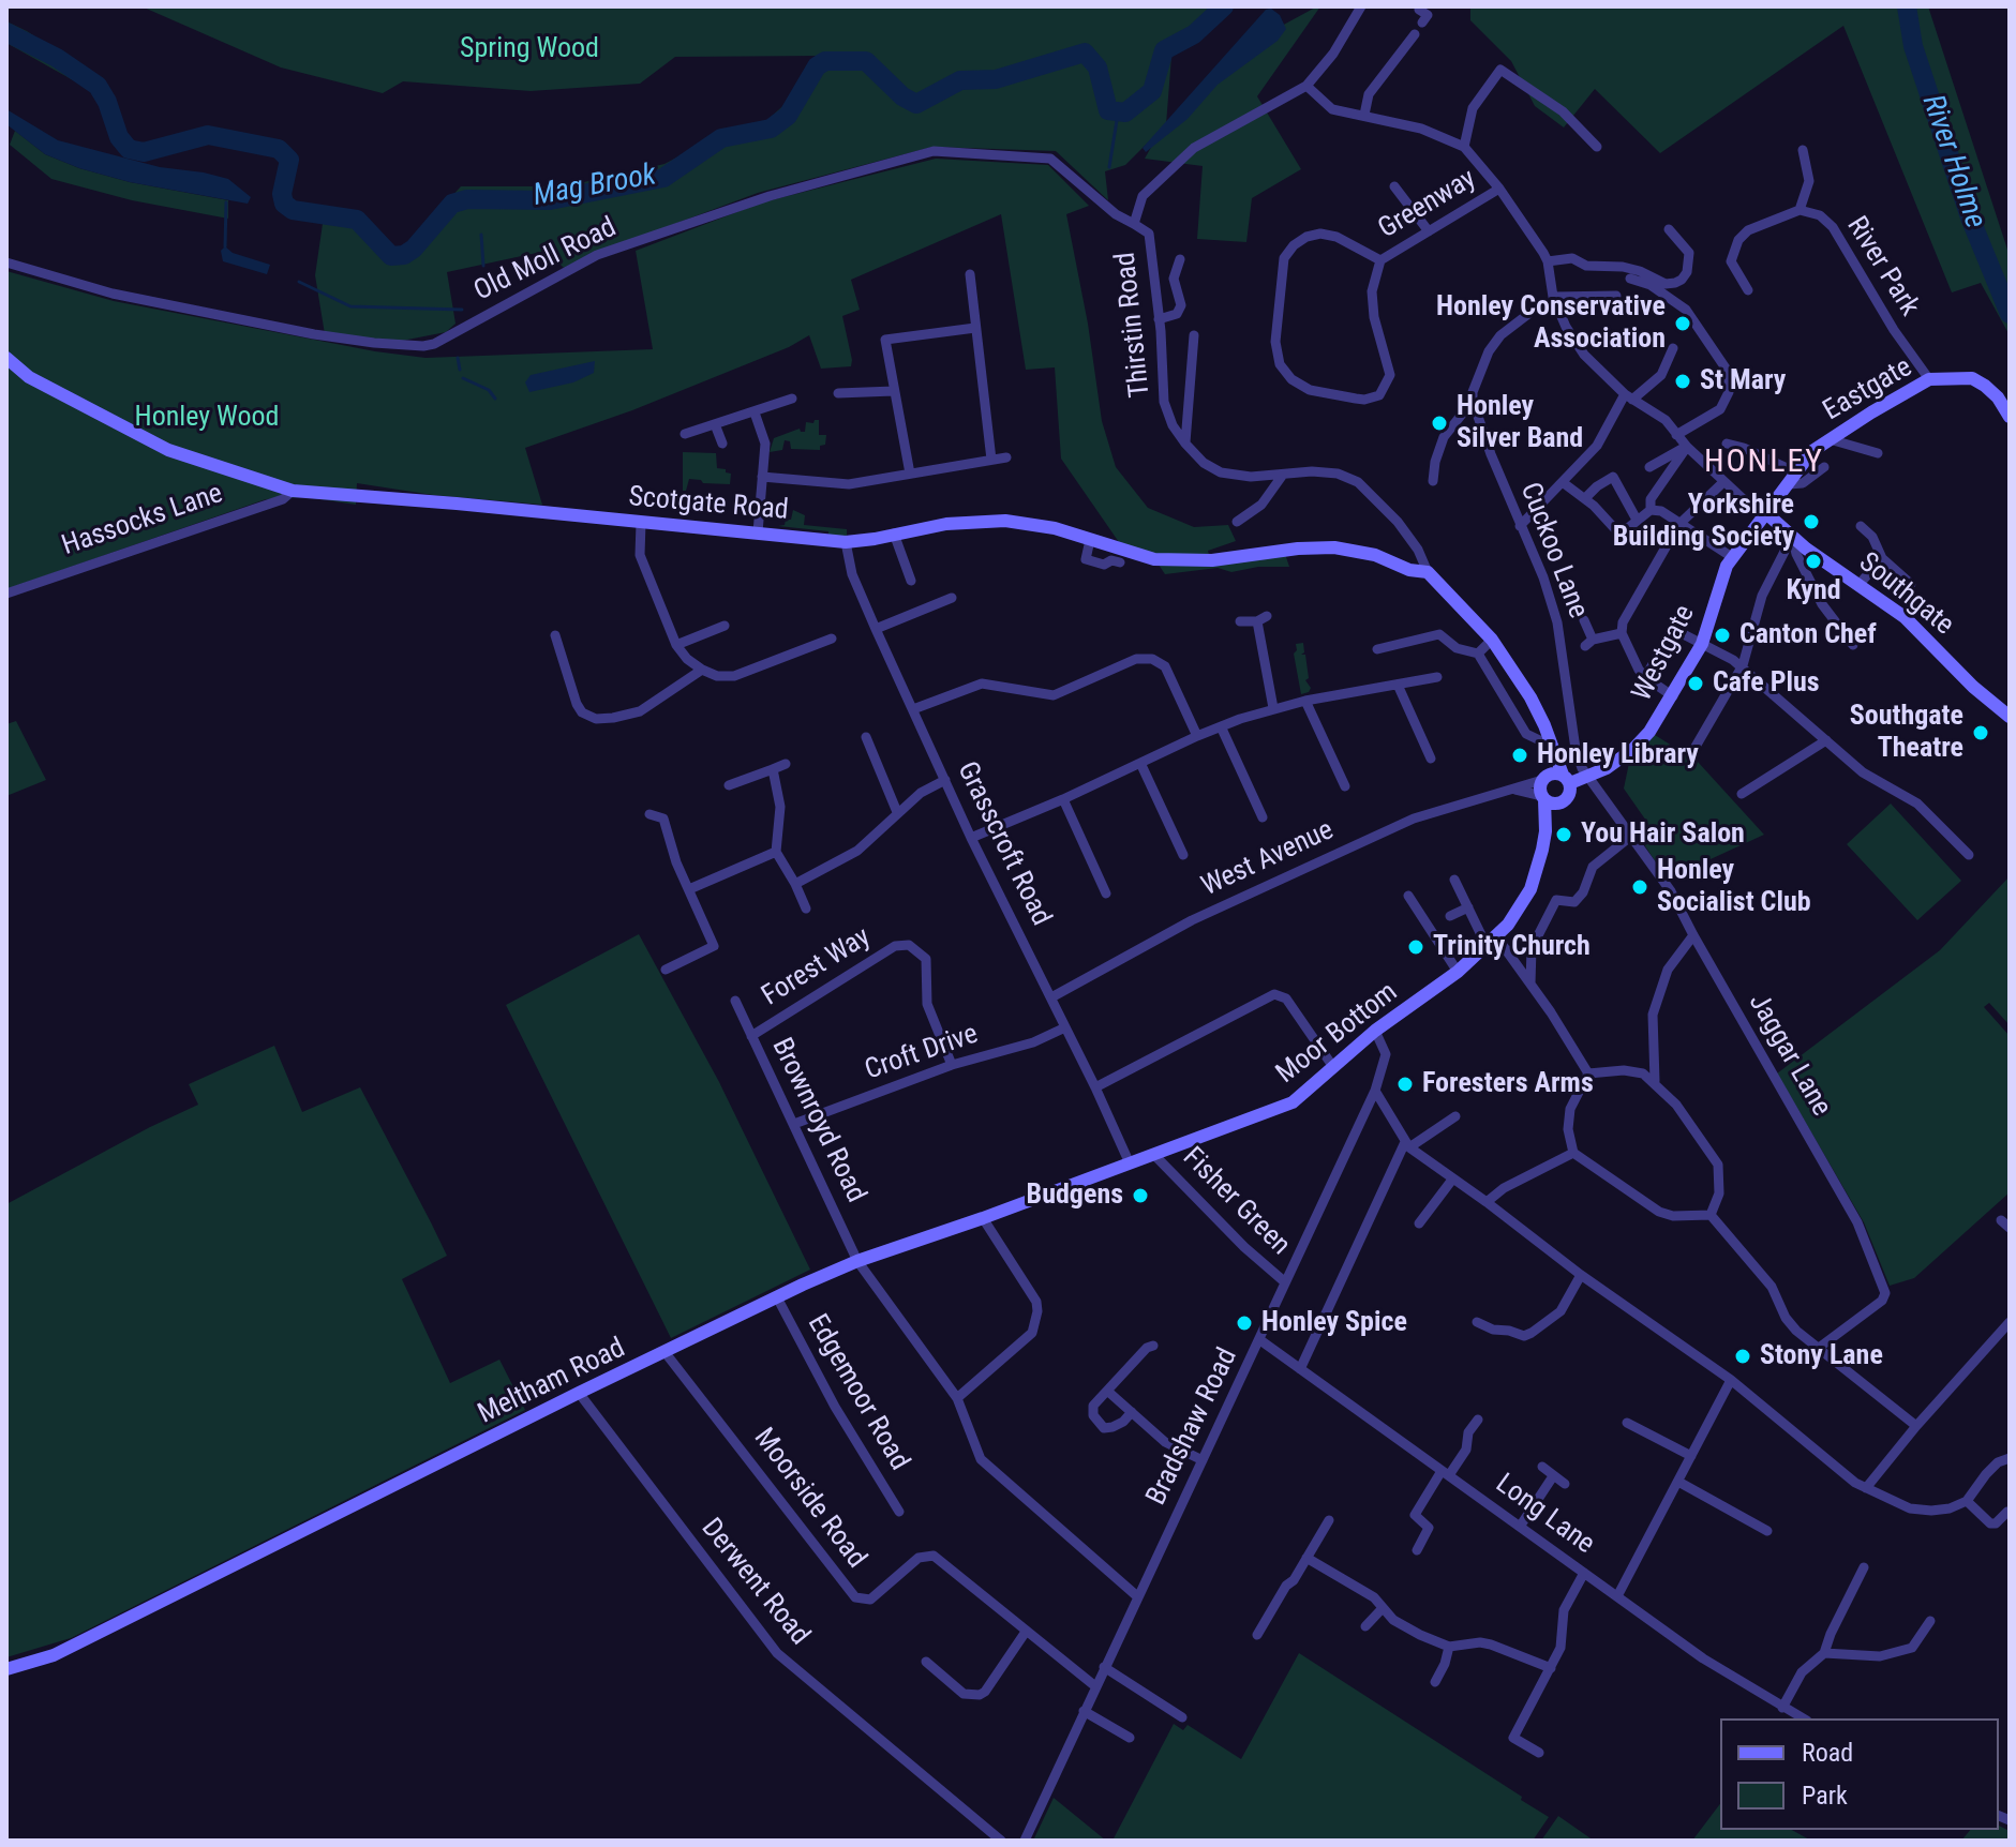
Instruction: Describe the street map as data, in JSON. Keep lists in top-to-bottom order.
{
  "streets": {
    "street": [
      "Greenway",
      "Old Moll Road",
      "River Park",
      "Thirstin Road",
      "Eastgate",
      "Scotgate Road",
      "Hassocks Lane",
      "Cuckoo Lane",
      "Southgate",
      "Westgate",
      "Grasscroft Road",
      "West Avenue",
      "Forest Way",
      "Moor Bottom",
      "Croft Drive",
      "Jaggar Lane",
      "Brownroyd Road",
      "Fisher Green",
      "Meltham Road",
      "Edgemoor Road",
      "Bradshaw Road",
      "Moorside Road",
      "Long Lane",
      "Derwent Road"
    ]
  },
  "crossings": [
    ["Old Moll Road", "Thirstin Road"],
    ["River Park", "Eastgate"],
    ["Thirstin Road", "Scotgate Road"],
    ["Thirstin Road", "Westgate"],
    ["Thirstin Road", "West Avenue"],
    ["Thirstin Road", "Moor Bottom"],
    ["Eastgate", "Southgate"],
    ["Eastgate", "Westgate"],
    ["Scotgate Road", "Hassocks Lane"],
    ["Scotgate Road", "Grasscroft Road"],
    ["Cuckoo Lane", "Westgate"],
    ["Cuckoo Lane", "Jaggar Lane"],
    ["Southgate", "Westgate"],
    ["Westgate", "West Avenue"],
    ["Westgate", "Moor Bottom"],
    ["Westgate", "Jaggar Lane"],
    ["Grasscroft Road", "West Avenue"],
    ["Grasscroft Road", "Moor Bottom"],
    ["Grasscroft Road", "Croft Drive"],
    ["Grasscroft Road", "Meltham Road"],
    ["West Avenue", "Moor Bottom"],
    ["Forest Way", "Croft Drive"],
    ["Forest Way", "Brownroyd Road"],
    ["Moor Bottom", "Fisher Green"],
    ["Moor Bottom", "Meltham Road"],
    ["Moor Bottom", "Bradshaw Road"],
    ["Croft Drive", "Brownroyd Road"],
    ["Brownroyd Road", "Meltham Road"],
    ["Brownroyd Road", "Bradshaw Road"],
    ["Fisher Green", "Bradshaw Road"],
    ["Meltham Road", "Edgemoor Road"],
    ["Meltham Road", "Moorside Road"],
    ["Meltham Road", "Derwent Road"],
    ["Bradshaw Road", "Moorside Road"],
    ["Bradshaw Road", "Long Lane"]
  ],
  "districts": ["HONLEY"],
  "water": ["River Holme", "Mag Brook"],
  "parks": ["Spring Wood", "Honley Wood"],
  "places": [
    "Honley Conservative Association",
    "St Mary",
    "Honley Silver Band",
    "Yorkshire Building Society",
    "Kynd",
    "Canton Chef",
    "Cafe Plus",
    "Southgate Theatre",
    "Honley Library",
    "You Hair Salon",
    "Honley Socialist Club",
    "Trinity Church",
    "Foresters Arms",
    "Budgens",
    "Honley Spice",
    "Stony Lane"
  ],
  "legend": ["Road", "Park"]
}
